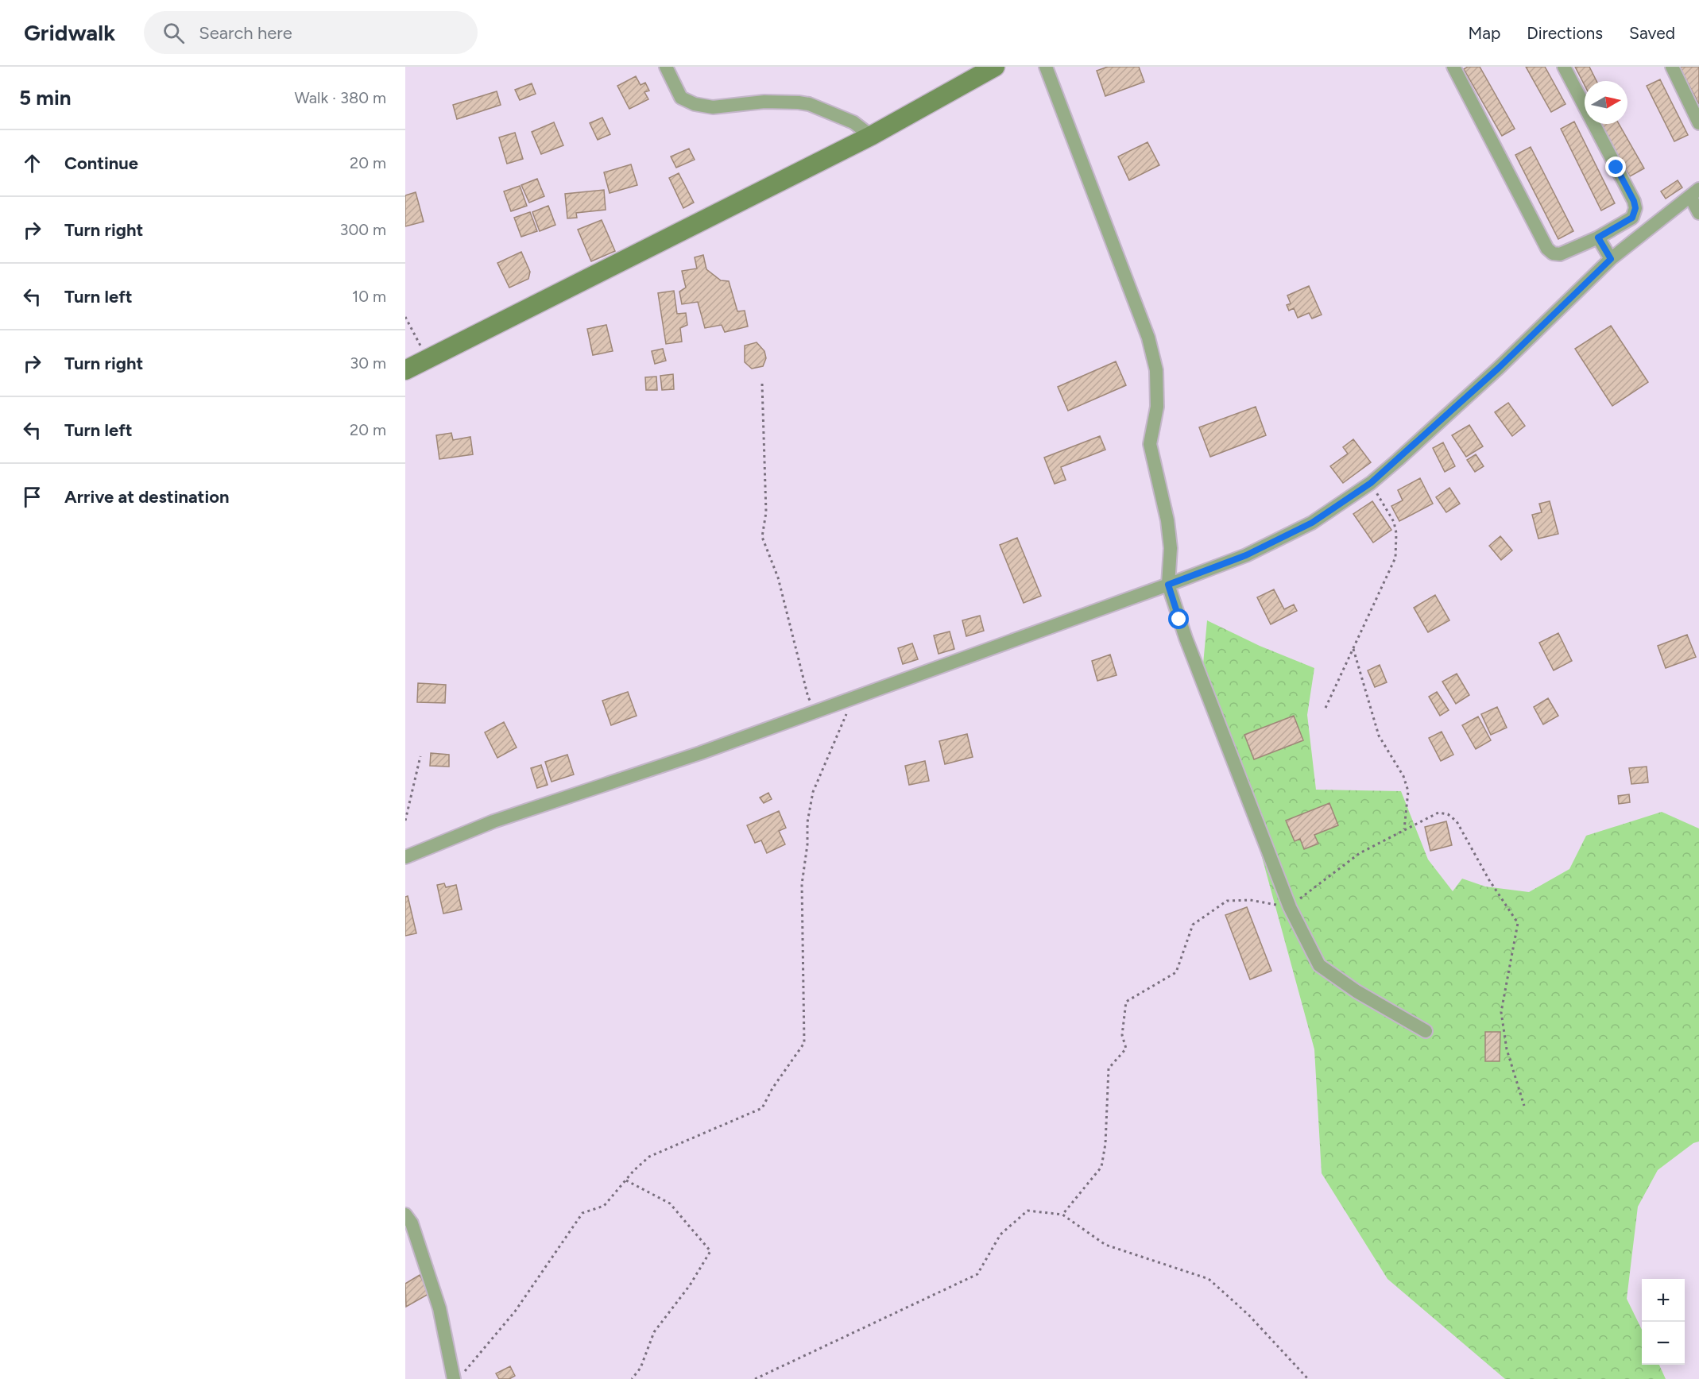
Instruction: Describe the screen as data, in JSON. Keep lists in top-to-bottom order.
{
  "north": "right",
  "page": {
    "header": "Gridwalk",
    "search": "Search here",
    "nav": ["Map", "Directions", "Saved"],
    "heading": ["5 min", "Walk · 380 m"],
    "list": [
      ["Continue", "20 m"],
      ["Turn right", "300 m"],
      ["Turn left", "10 m"],
      ["Turn right", "30 m"],
      ["Turn left", "20 m"],
      "Arrive at destination"
    ],
    "map_buttons": ["+", "−"]
  }
}
